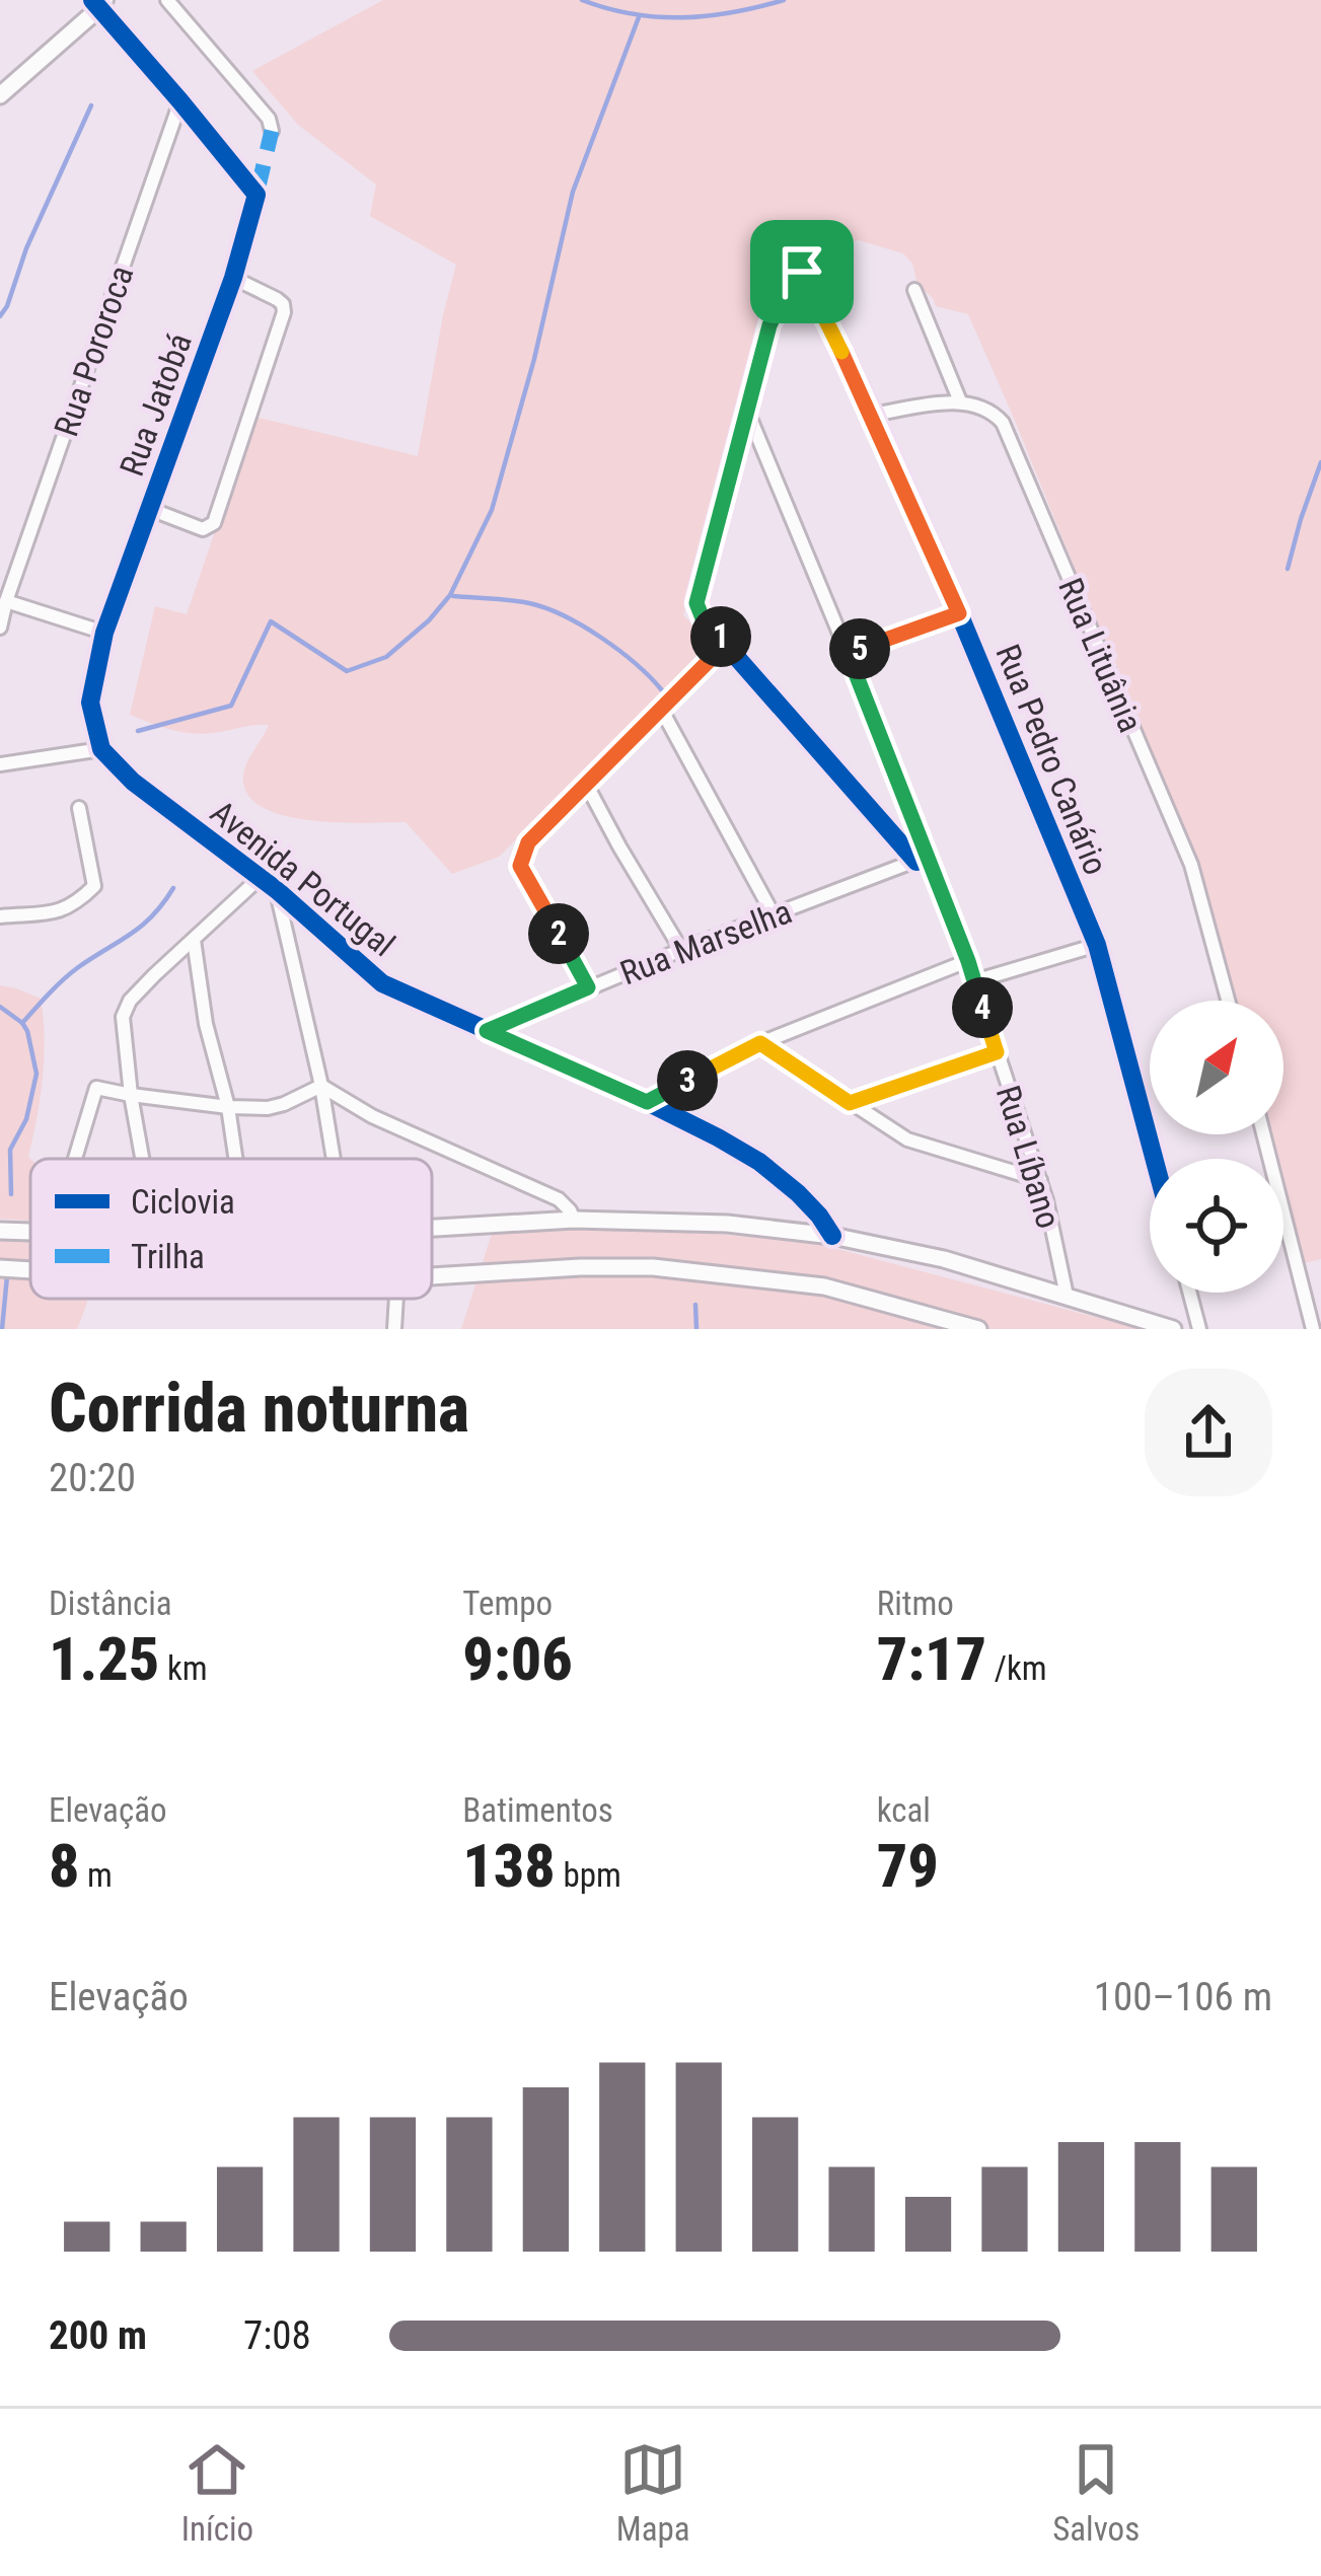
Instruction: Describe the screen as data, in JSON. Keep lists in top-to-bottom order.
{
  "streets": {
    "street": [
      "Rua Pororoca",
      "Rua Jatobá",
      "Rua Lituânia",
      "Rua Pedro Canário",
      "Avenida Portugal",
      "Rua Marselha",
      "Rua Líbano"
    ]
  },
  "crossings": [
    ["Rua Pororoca", "Rua Jatobá"],
    ["Rua Pedro Canário", "Rua Líbano"],
    ["Avenida Portugal", "Rua Marselha"],
    ["Rua Marselha", "Rua Líbano"]
  ],
  "legend": ["Ciclovia", "Trilha"],
  "north": "top right",
  "page": {
    "pins": [
      "1",
      "5",
      "2",
      "4",
      "3"
    ],
    "heading": ["Corrida noturna", "20:20"],
    "stats": [
      ["Distância", "1.25 km"],
      ["Tempo", "9:06"],
      ["Ritmo", "7:17 /km"],
      ["Elevação", "8 m"],
      ["Batimentos", "138 bpm"],
      ["kcal", "79"]
    ],
    "chart": ["Elevação", "100–106 m"],
    "list": [
      {
        "name": "200 m",
        "note": "7:08"
      }
    ],
    "tabs": ["Início", "Mapa", "Salvos"]
  }
}
